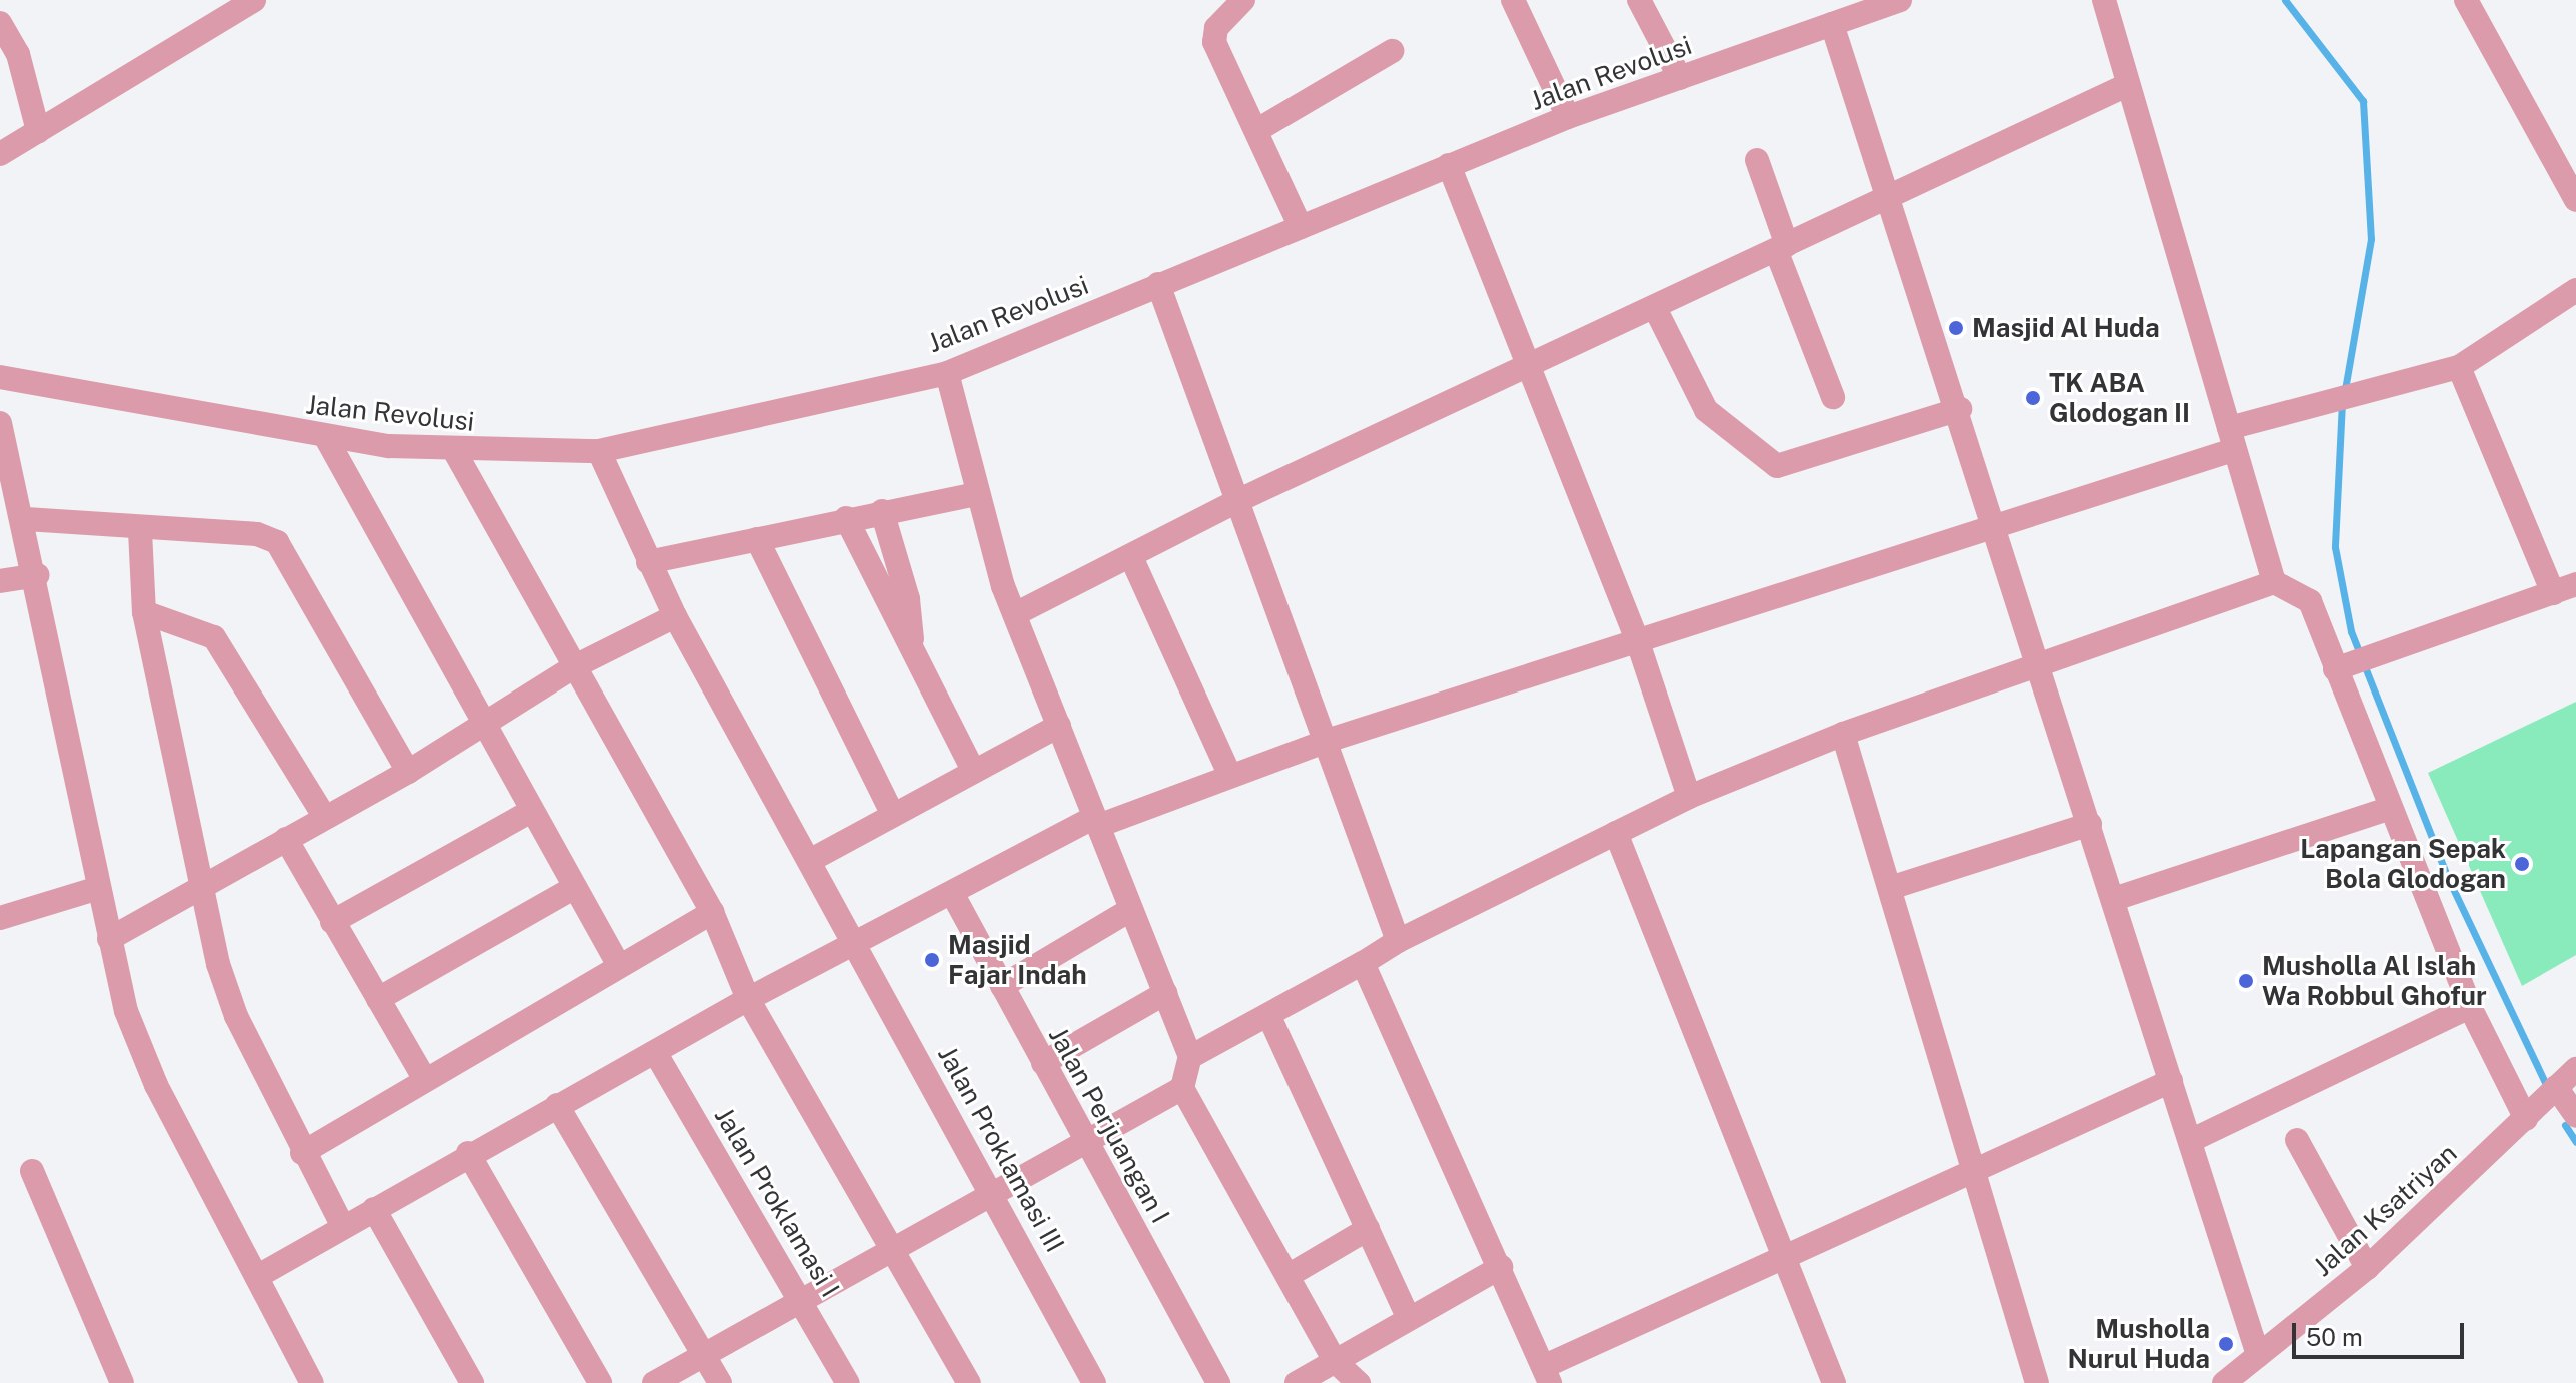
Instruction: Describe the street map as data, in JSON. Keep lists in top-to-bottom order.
{
  "streets": {
    "street": [
      "Jalan Revolusi",
      "Jalan Perjuangan I",
      "Jalan Proklamasi III",
      "Jalan Proklamasi I",
      "Jalan Ksatriyan"
    ]
  },
  "crossings": [
    ["Jalan Revolusi", "Jalan Proklamasi III"]
  ],
  "places": [
    "Masjid Al Huda",
    "TK ABA Glodogan II",
    "Lapangan Sepak Bola Glodogan",
    "Masjid Fajar Indah",
    "Musholla Al Islah Wa Robbul Ghofur",
    "Musholla Nurul Huda"
  ],
  "scale_bar": "50 m"
}
